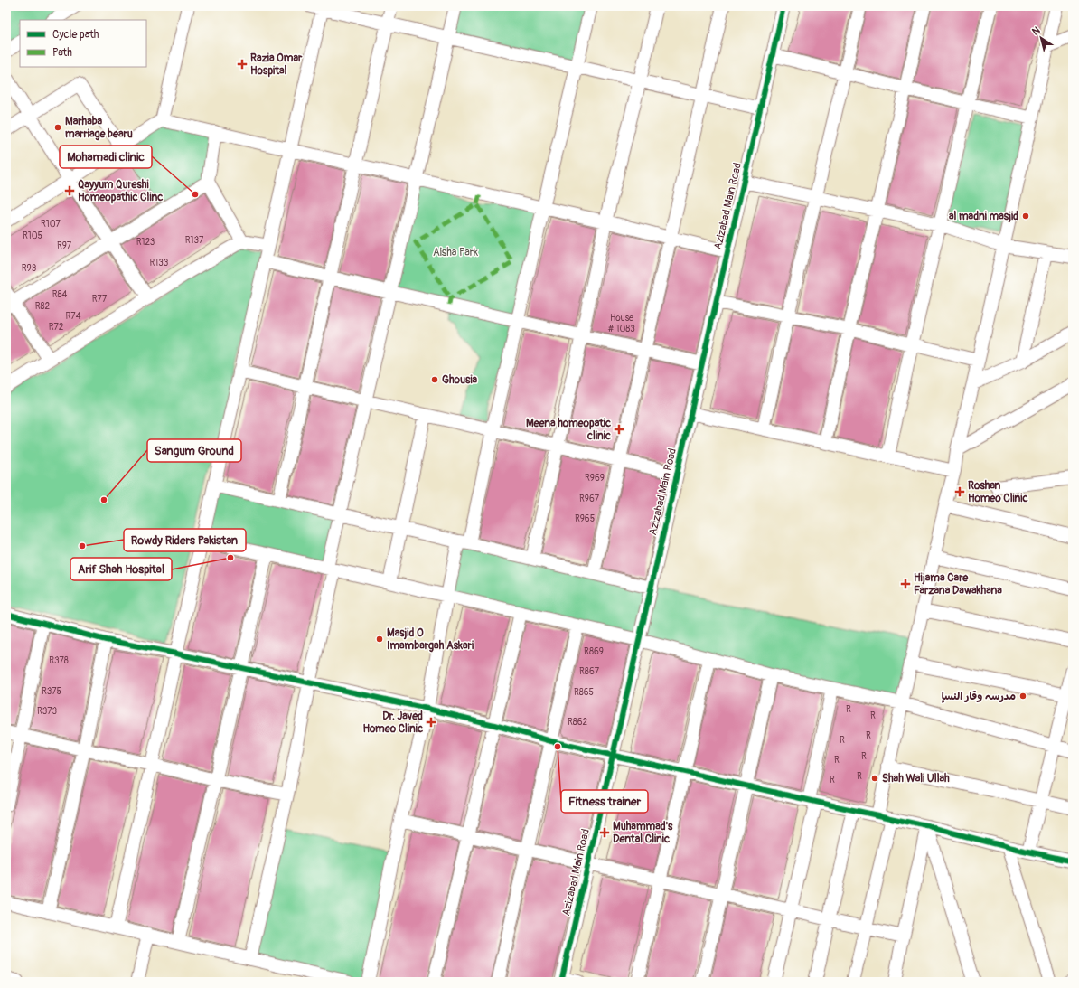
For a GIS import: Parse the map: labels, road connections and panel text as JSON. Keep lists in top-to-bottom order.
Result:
{
  "streets": {
    "street": ["Azizabad Main Road"]
  },
  "parks": ["Aisha Park"],
  "places": {
    "health": [
      "Razia Omar Hospital",
      "Qayyum Qureshi Homeopathic Clinc",
      "Meena homeopatic clinic",
      "Roshan Homeo Clinic",
      "Hijama Care Farzana Dawakhana",
      "Dr. Javed Homeo Clinic",
      "Muhammad's Dental Clinic"
    ],
    "other": [
      "Marhaba marriage bearu",
      "Mohamadi clinic",
      "al madni masjid",
      "Ghousia",
      "Sangum Ground",
      "Rowdy Riders Pakistan",
      "Arif Shah Hospital",
      "Masjid O Imambargah Askari",
      "مدرسہ وقار النسإ",
      "Fitness trainer",
      "Shah Wali Ullah"
    ]
  },
  "house_numbers": [
    "R107",
    "R105",
    "R137",
    "R123",
    "R97",
    "R133",
    "R93",
    "R84",
    "R77",
    "R82",
    "R74",
    "House # 1083",
    "R72",
    "R969",
    "R967",
    "R965",
    "R869",
    "R378",
    "R867",
    "R375",
    "R865",
    "R",
    "R373",
    "R",
    "R862",
    "R",
    "R",
    "R",
    "R",
    "R",
    "R"
  ],
  "legend": ["Cycle path", "Path"],
  "north": "top left"
}
